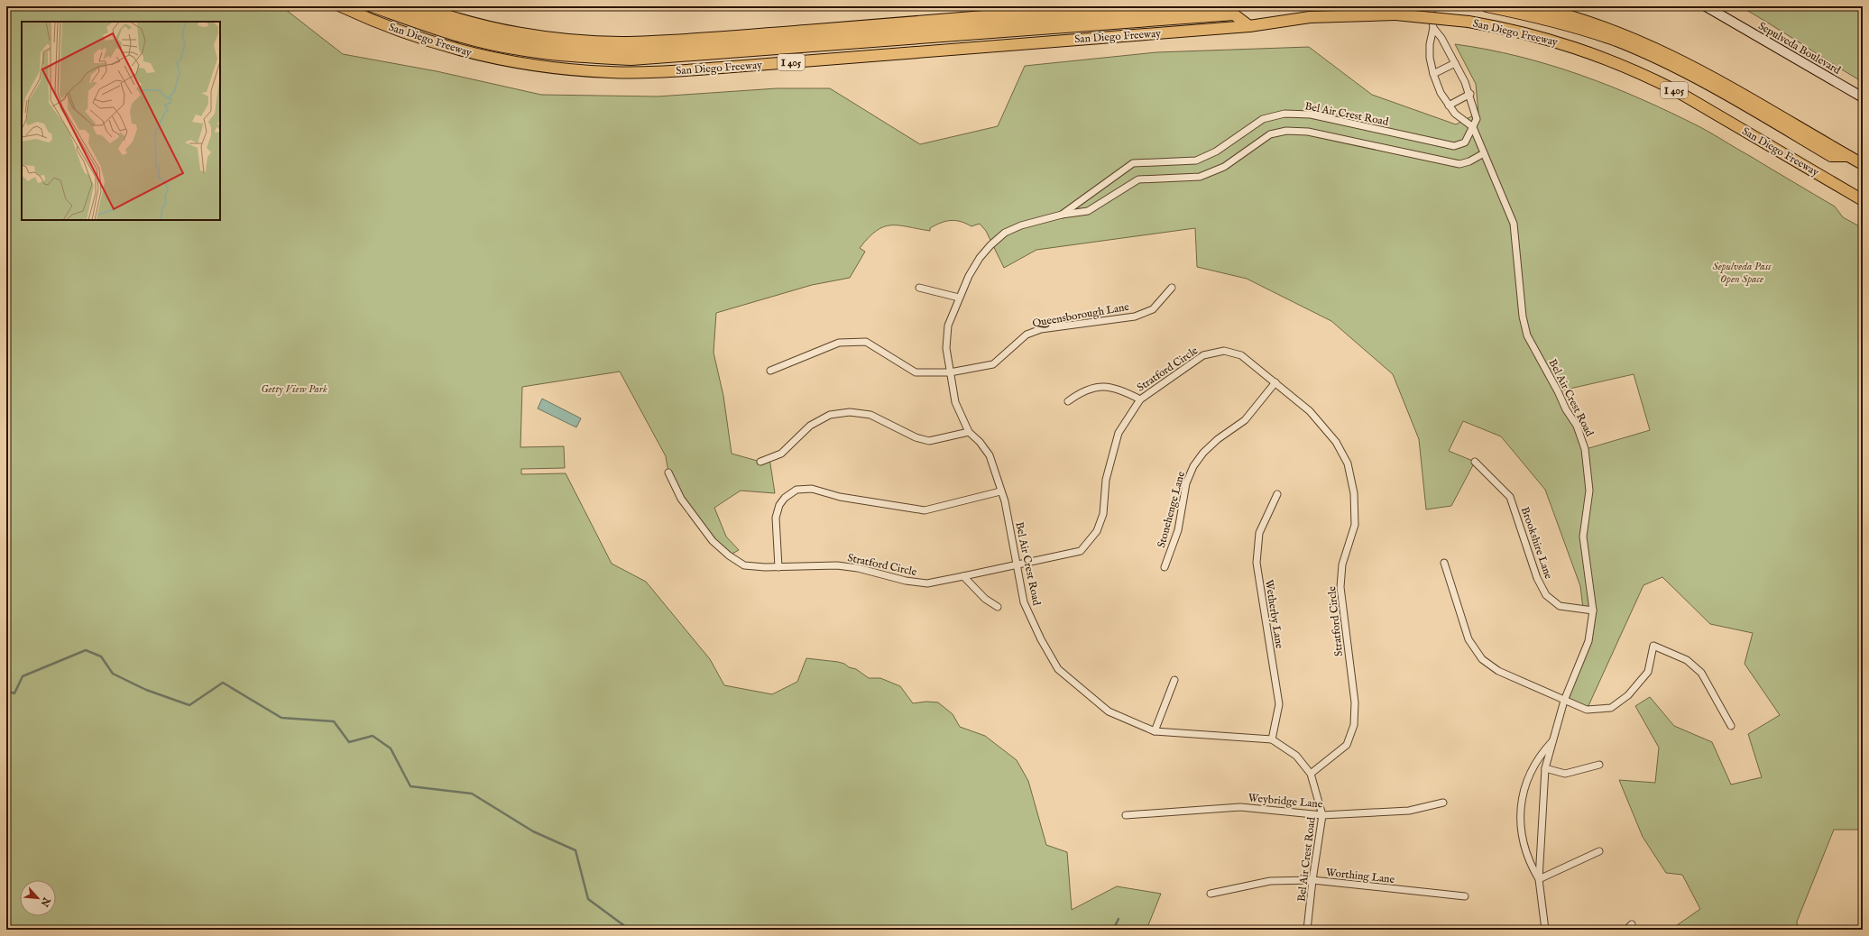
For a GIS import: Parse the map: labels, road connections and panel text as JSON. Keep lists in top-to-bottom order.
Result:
{
  "streets": {
    "highway": ["San Diego Freeway", "I 405"],
    "main road": ["Sepulveda Boulevard"],
    "street": [
      "Bel Air Crest Road",
      "Queensborough Lane",
      "Stratford Circle",
      "Stonehenge Lane",
      "Brookshire Lane",
      "Wetherby Lane",
      "Weybridge Lane",
      "Worthing Lane"
    ]
  },
  "crossings": [
    ["Bel Air Crest Road", "Queensborough Lane"],
    ["Bel Air Crest Road", "Stratford Circle"],
    ["Bel Air Crest Road", "Brookshire Lane"],
    ["Bel Air Crest Road", "Wetherby Lane"],
    ["Bel Air Crest Road", "Weybridge Lane"],
    ["Bel Air Crest Road", "Worthing Lane"],
    ["Stratford Circle", "Stonehenge Lane"]
  ],
  "parks": ["Sepulveda Pass Open Space", "Getty View Park"],
  "north": "bottom right"
}
